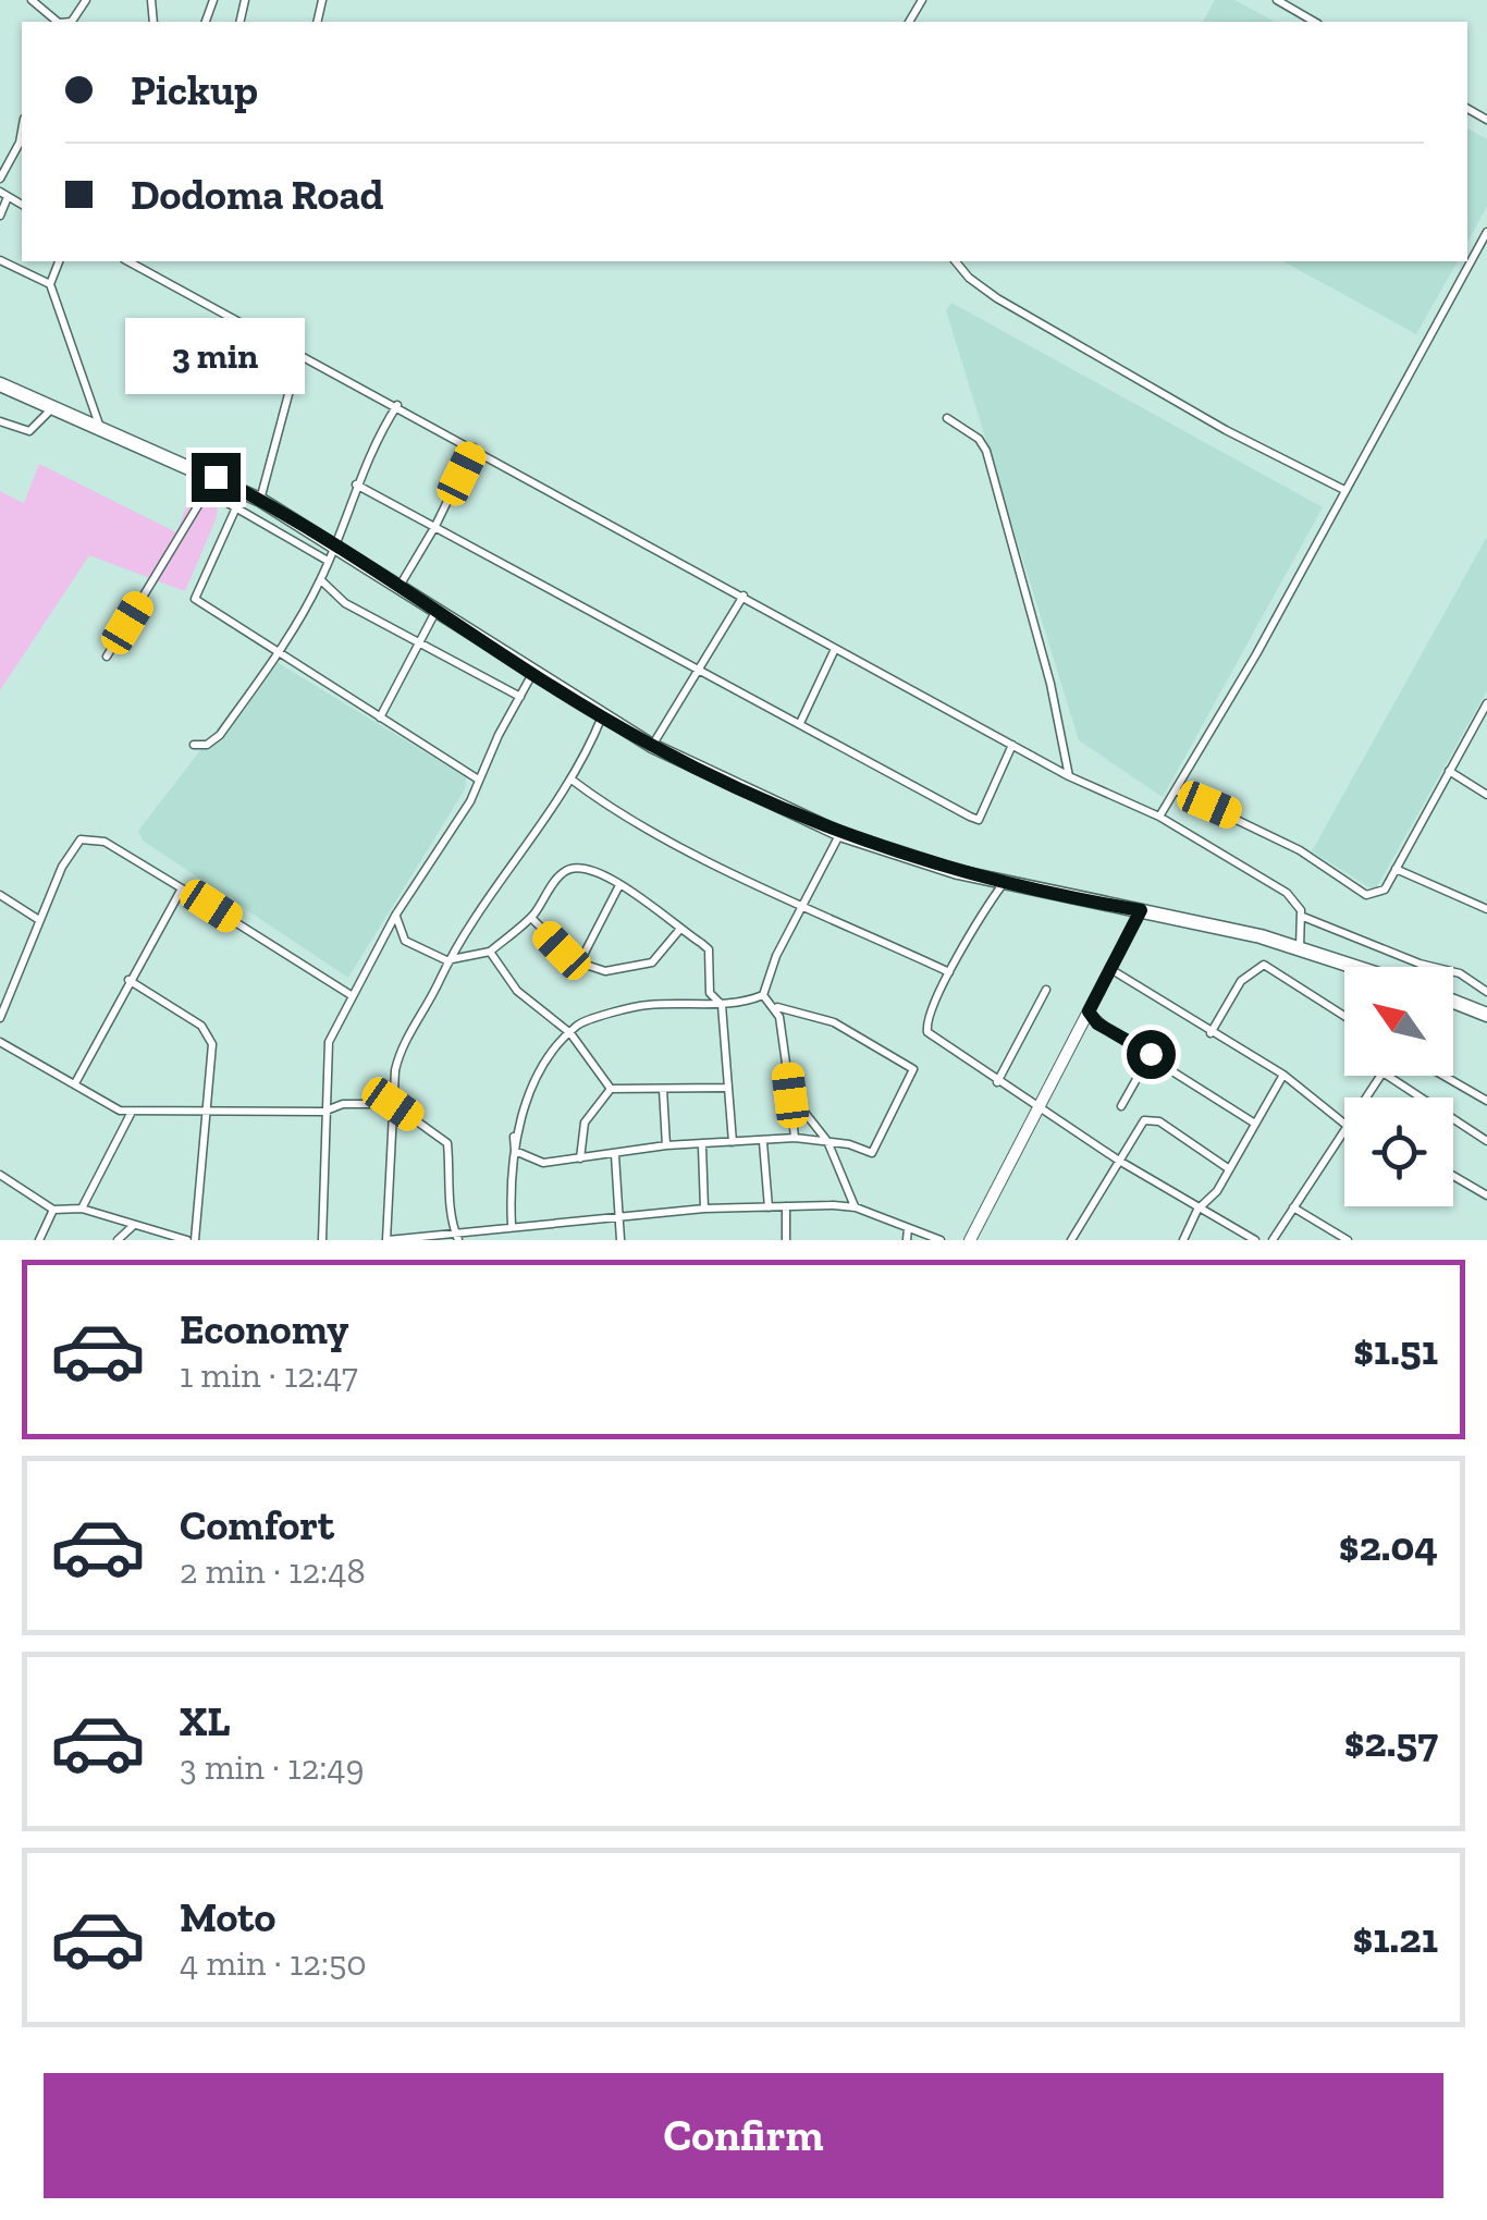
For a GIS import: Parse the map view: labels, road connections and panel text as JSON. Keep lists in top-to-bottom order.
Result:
{
  "north": "top left",
  "page": {
    "banner": ["Pickup", "Dodoma Road"],
    "bubble": "3 min",
    "list": [
      {
        "name": "Economy",
        "note": "1 min · 12:47",
        "value": "$1.51"
      },
      {
        "name": "Comfort",
        "note": "2 min · 12:48",
        "value": "$2.04"
      },
      {
        "name": "XL",
        "note": "3 min · 12:49",
        "value": "$2.57"
      },
      {
        "name": "Moto",
        "note": "4 min · 12:50",
        "value": "$1.21"
      }
    ],
    "buttons": "Confirm"
  }
}
